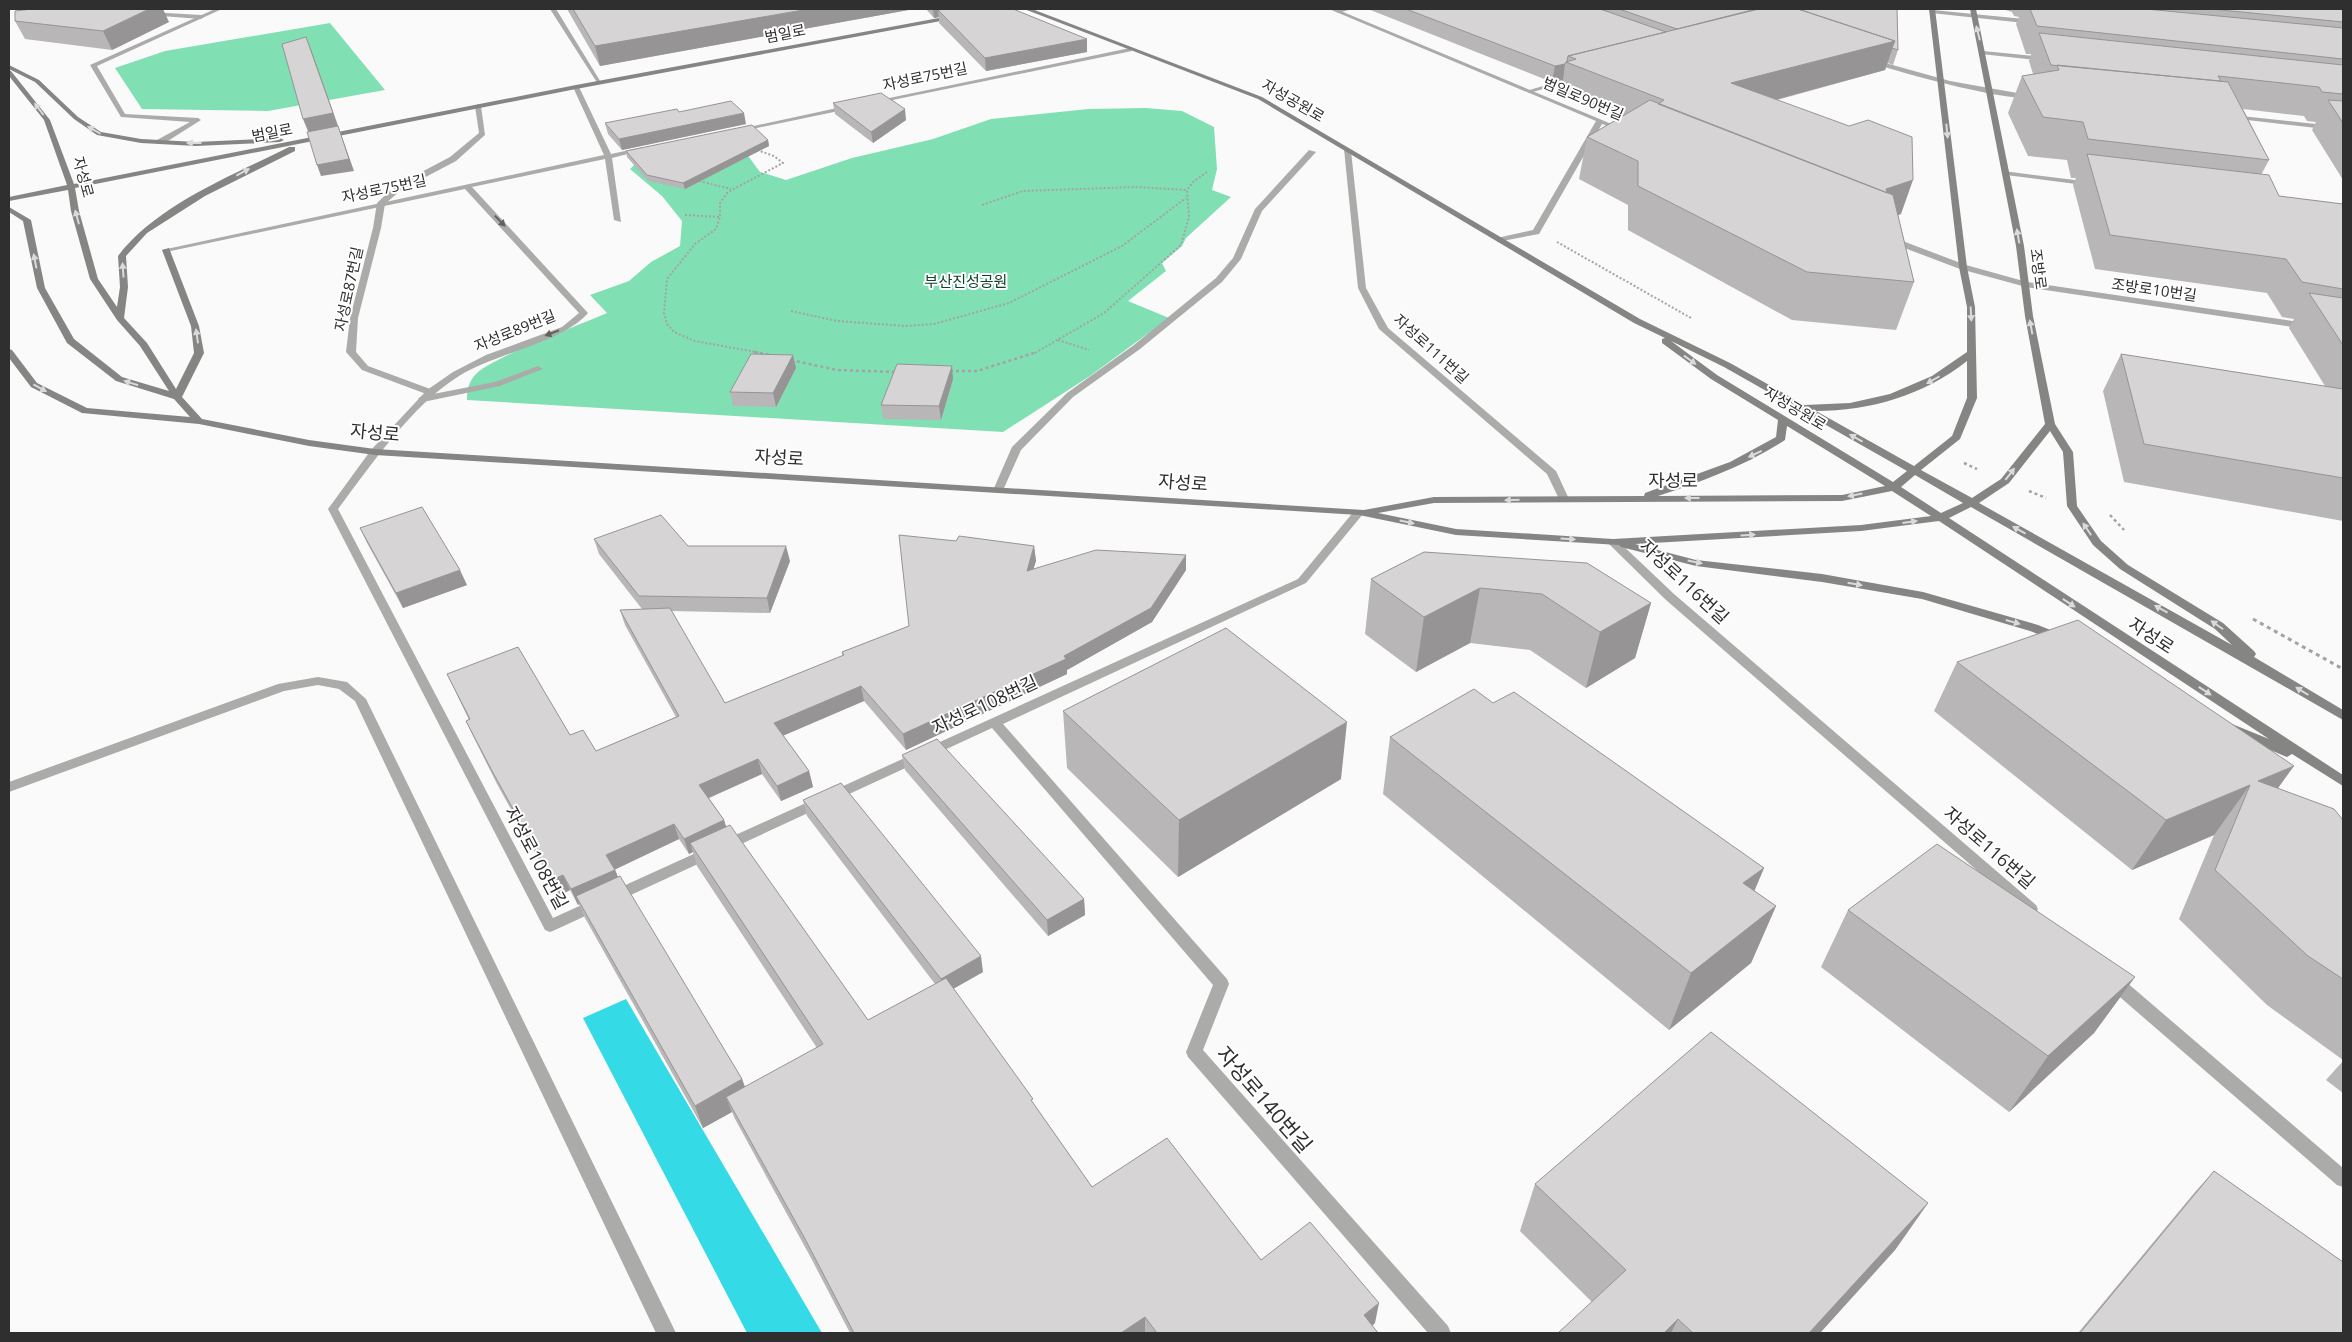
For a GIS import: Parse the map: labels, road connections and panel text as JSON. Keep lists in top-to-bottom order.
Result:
{
  "streets": {
    "main road": [
      "범일로",
      "자성공원로",
      "자성로",
      "조방로"
    ],
    "street": [
      "자성로75번길",
      "범일로90번길",
      "자성로87번길",
      "조방로10번길",
      "자성로89번길",
      "자성로111번길",
      "자성로116번길",
      "자성로108번길",
      "자성로140번길"
    ]
  },
  "crossings": [
    ["범일로", "자성로"],
    ["자성로75번길", "자성공원로"],
    ["자성로75번길", "자성로87번길"],
    ["자성로75번길", "자성로89번길"],
    ["자성공원로", "자성로"],
    ["자성공원로", "자성로111번길"],
    ["자성로", "자성로89번길"],
    ["자성로", "자성로111번길"],
    ["자성로", "자성로116번길"],
    ["자성로", "자성로108번길"],
    ["조방로", "조방로10번길"],
    ["자성로87번길", "자성로89번길"],
    ["자성로89번길", "자성로108번길"],
    ["자성로108번길", "자성로140번길"]
  ],
  "parks": ["부산진성공원"]
}
